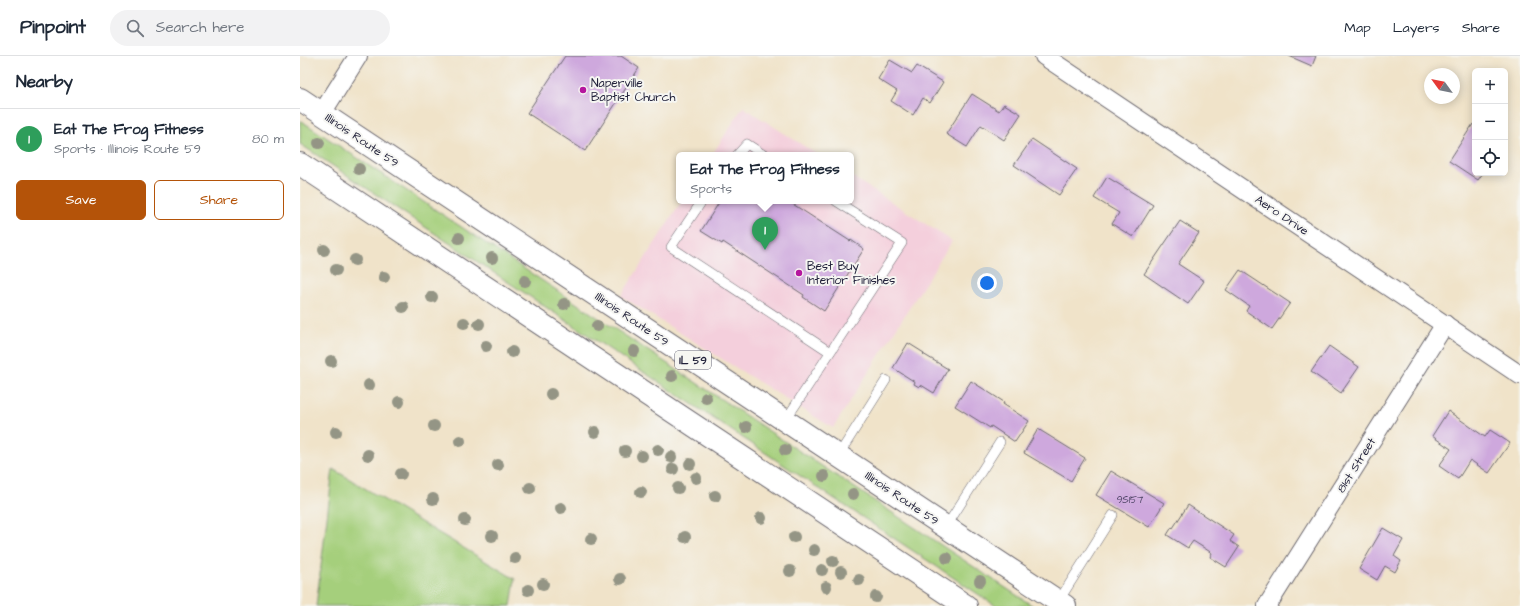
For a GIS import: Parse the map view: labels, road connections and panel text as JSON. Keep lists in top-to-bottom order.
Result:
{
  "streets": {
    "main road": ["Illinois Route 59", "IL 59"],
    "street": ["Aero Drive", "81st Street"]
  },
  "crossings": [
    ["Aero Drive", "81st Street"]
  ],
  "places": ["Naperville Baptist Church", "Best Buy Interior Finishes"],
  "house_numbers": ["9S157"],
  "north": "top left",
  "page": {
    "header": "Pinpoint",
    "search": "Search here",
    "nav": ["Map", "Layers", "Share"],
    "heading": "Nearby",
    "map_buttons": ["+", "−"],
    "list": [
      {
        "mark": "1",
        "name": "Eat The Frog Fitness",
        "note": "Sports · Illinois Route 59",
        "value": "80 m"
      }
    ],
    "popup": ["Eat The Frog Fitness", "Sports"],
    "buttons": ["Save", "Share"],
    "pins": "1"
  }
}
